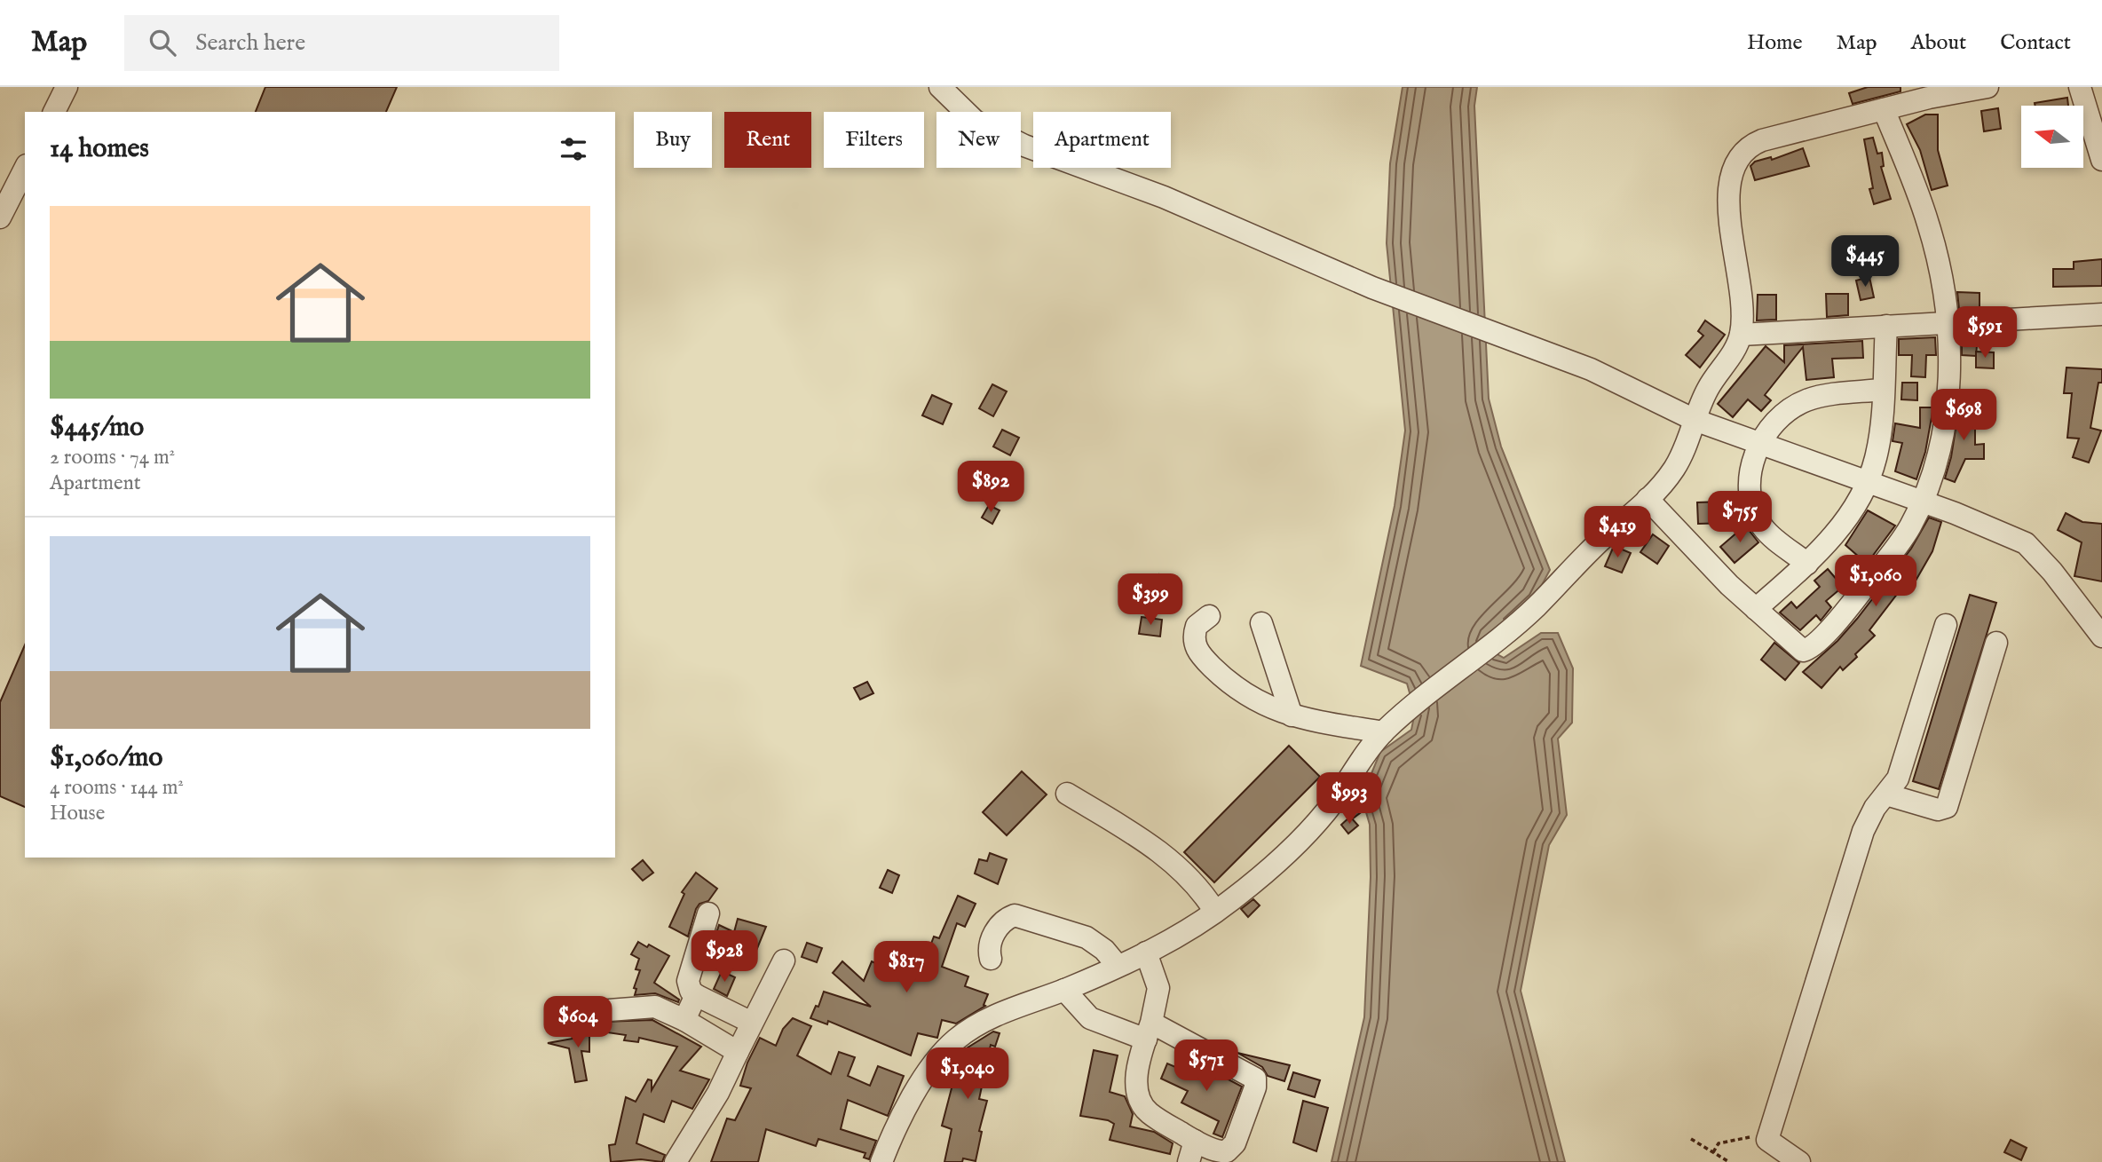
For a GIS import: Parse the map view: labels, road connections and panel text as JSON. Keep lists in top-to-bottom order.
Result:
{
  "north": "left",
  "page": {
    "header": "Map",
    "search": "Search here",
    "nav": [
      "Home",
      "Map",
      "About",
      "Contact"
    ],
    "chip": [
      "Buy",
      "Rent",
      "Filters",
      "New",
      "Apartment"
    ],
    "heading": "14 homes",
    "list": [
      {
        "name": "$445/mo",
        "note": "2 rooms · 74 m² · Apartment"
      },
      {
        "name": "$1,060/mo",
        "note": "4 rooms · 144 m² · House"
      }
    ],
    "price": [
      "$445",
      "$591",
      "$698",
      "$892",
      "$755",
      "$419",
      "$1,060",
      "$399",
      "$993",
      "$928",
      "$817",
      "$604",
      "$571",
      "$1,040"
    ]
  }
}
